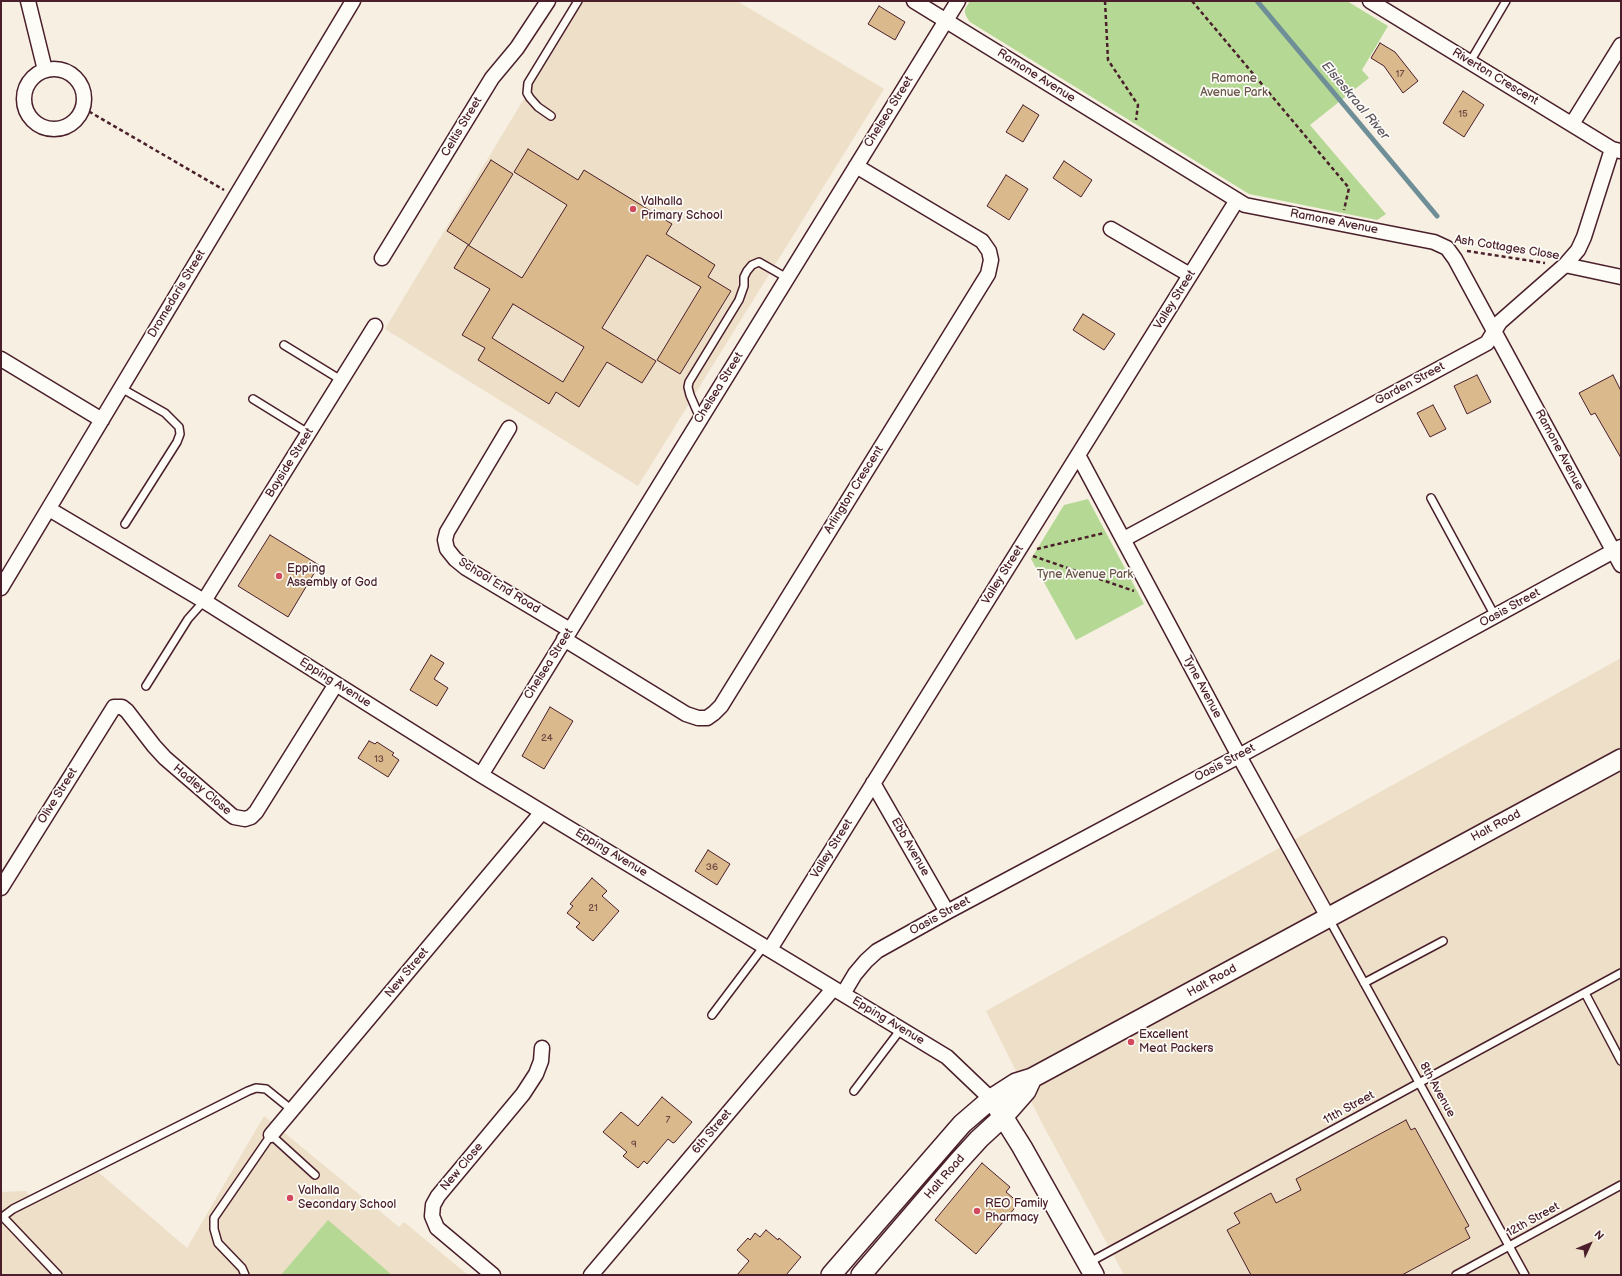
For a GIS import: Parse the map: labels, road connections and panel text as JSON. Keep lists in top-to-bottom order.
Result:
{
  "streets": {
    "street": [
      "Ramone Avenue",
      "Riverton Crescent",
      "Chelsea Street",
      "Celtis Street",
      "Dromedaris Street",
      "Valley Street",
      "Garden Street",
      "Bayside Street",
      "Arlington Crescent",
      "School End Road",
      "Oasis Street",
      "Epping Avenue",
      "Tyne Avenue",
      "Hadley Close",
      "Olive Street",
      "Halt Road",
      "Ebb Avenue",
      "New Street",
      "6th Street",
      "New Close"
    ],
    "lane": ["8th Avenue", "11th Street", "12th Street"],
    "path": ["Ash Cottages Close"]
  },
  "crossings": [
    ["Ramone Avenue", "Chelsea Street"],
    ["Ramone Avenue", "Ash Cottages Close"],
    ["Ramone Avenue", "Valley Street"],
    ["Ramone Avenue", "Garden Street"],
    ["Ramone Avenue", "Oasis Street"],
    ["Riverton Crescent", "Garden Street"],
    ["Chelsea Street", "Arlington Crescent"],
    ["Chelsea Street", "School End Road"],
    ["Chelsea Street", "Epping Avenue"],
    ["Ash Cottages Close", "Garden Street"],
    ["Dromedaris Street", "Epping Avenue"],
    ["Valley Street", "Epping Avenue"],
    ["Valley Street", "Tyne Avenue"],
    ["Valley Street", "Ebb Avenue"],
    ["Garden Street", "Tyne Avenue"],
    ["Bayside Street", "Epping Avenue"],
    ["Arlington Crescent", "School End Road"],
    ["Oasis Street", "Epping Avenue"],
    ["Oasis Street", "Tyne Avenue"],
    ["Oasis Street", "Ebb Avenue"],
    ["Oasis Street", "6th Street"],
    ["Epping Avenue", "Hadley Close"],
    ["Epping Avenue", "Halt Road"],
    ["Epping Avenue", "New Street"],
    ["Epping Avenue", "11th Street"],
    ["Epping Avenue", "6th Street"],
    ["Tyne Avenue", "Halt Road"],
    ["Tyne Avenue", "8th Avenue"],
    ["Hadley Close", "Olive Street"],
    ["Halt Road", "8th Avenue"],
    ["8th Avenue", "11th Street"],
    ["8th Avenue", "12th Street"]
  ],
  "water": ["Elsieskraal River"],
  "parks": ["Ramone Avenue Park", "Tyne Avenue Park"],
  "places": [
    "Valhalla Primary School",
    "Epping Assembly of God",
    "Excellent Meat Packers",
    "Valhalla Secondary School",
    "REO Family Pharmacy"
  ],
  "house_numbers": [
    "17",
    "15",
    "24",
    "13",
    "36",
    "21",
    "7",
    "9"
  ],
  "north": "top right"
}
